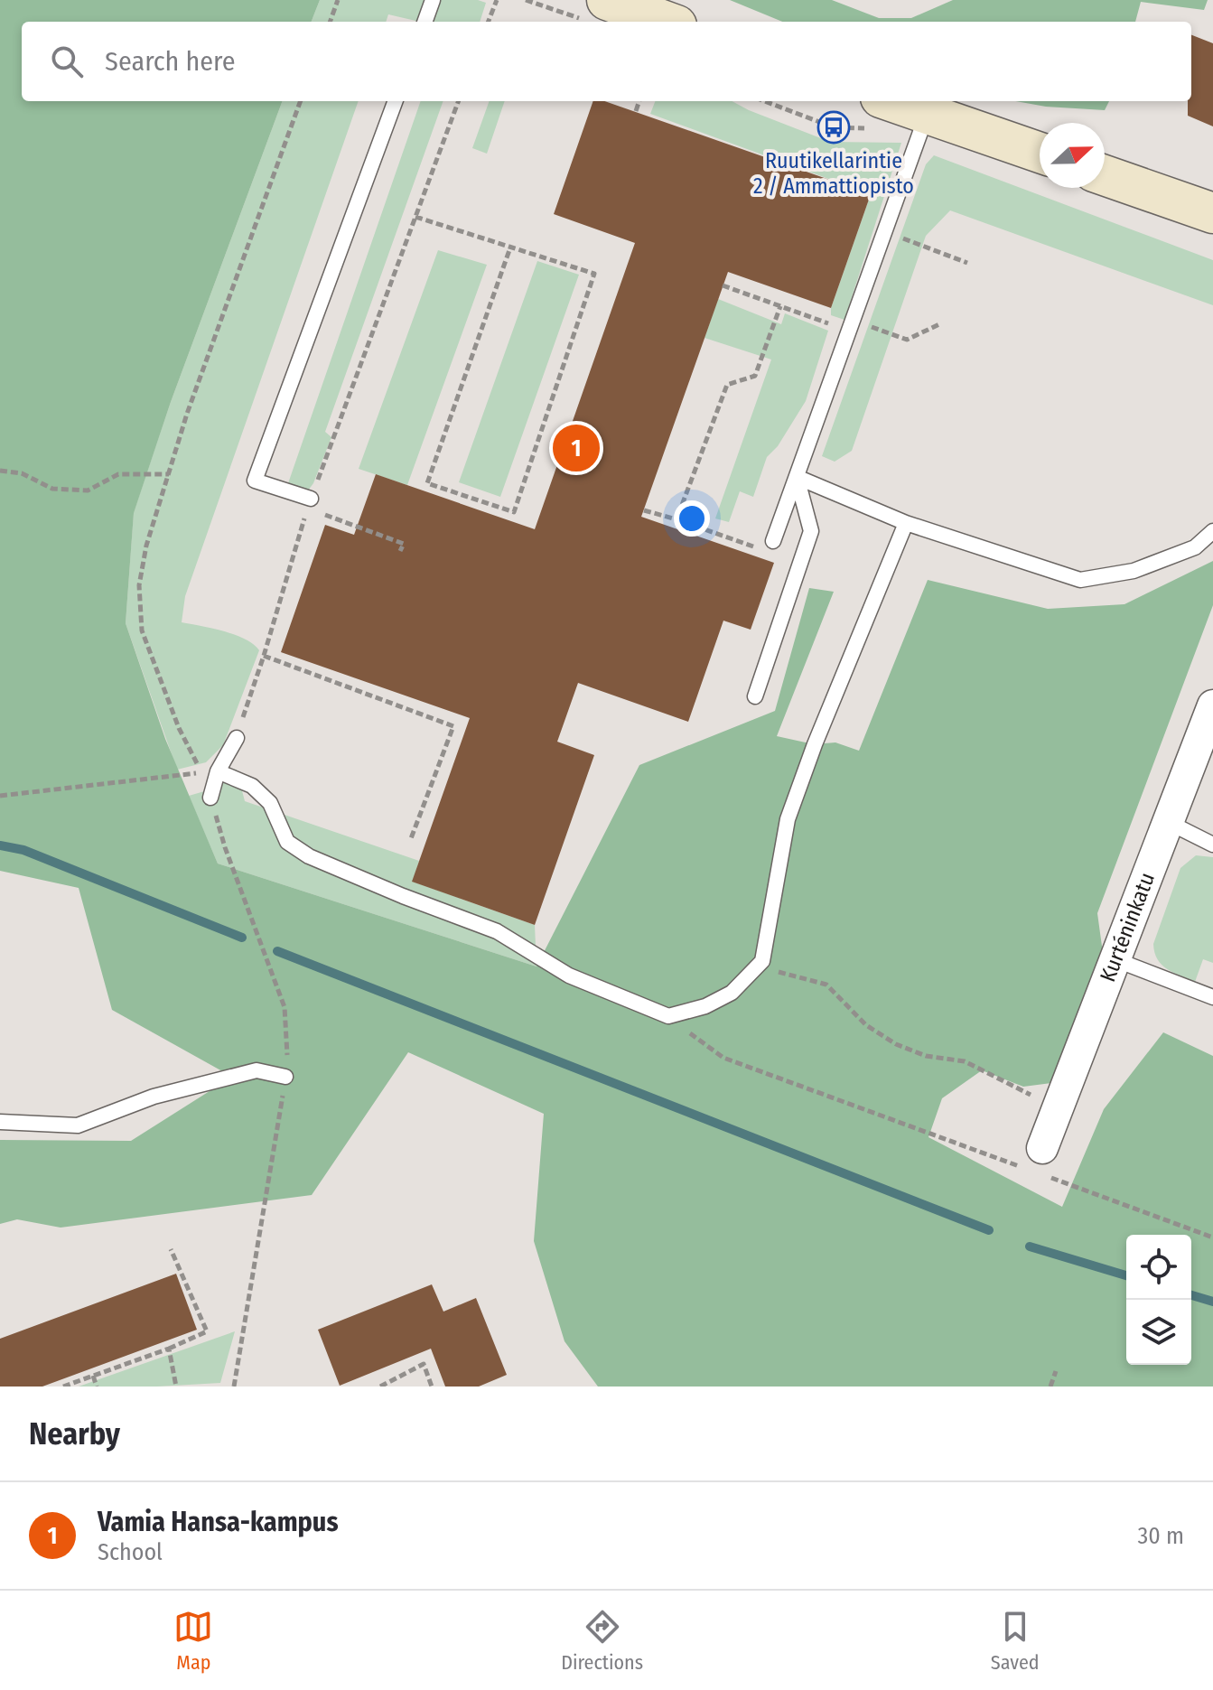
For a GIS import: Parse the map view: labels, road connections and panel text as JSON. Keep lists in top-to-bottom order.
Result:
{
  "streets": {
    "street": ["Kurténinkatu"]
  },
  "places": {
    "bus stop": ["Ruutikellarintie 2 / Ammattiopisto"]
  },
  "north": "right",
  "page": {
    "search": "Search here",
    "pins": "1",
    "heading": "Nearby",
    "list": [
      {
        "mark": "1",
        "name": "Vamia Hansa-kampus",
        "note": "School",
        "value": "30 m"
      }
    ],
    "nav": ["Map", "Directions", "Saved"]
  }
}
